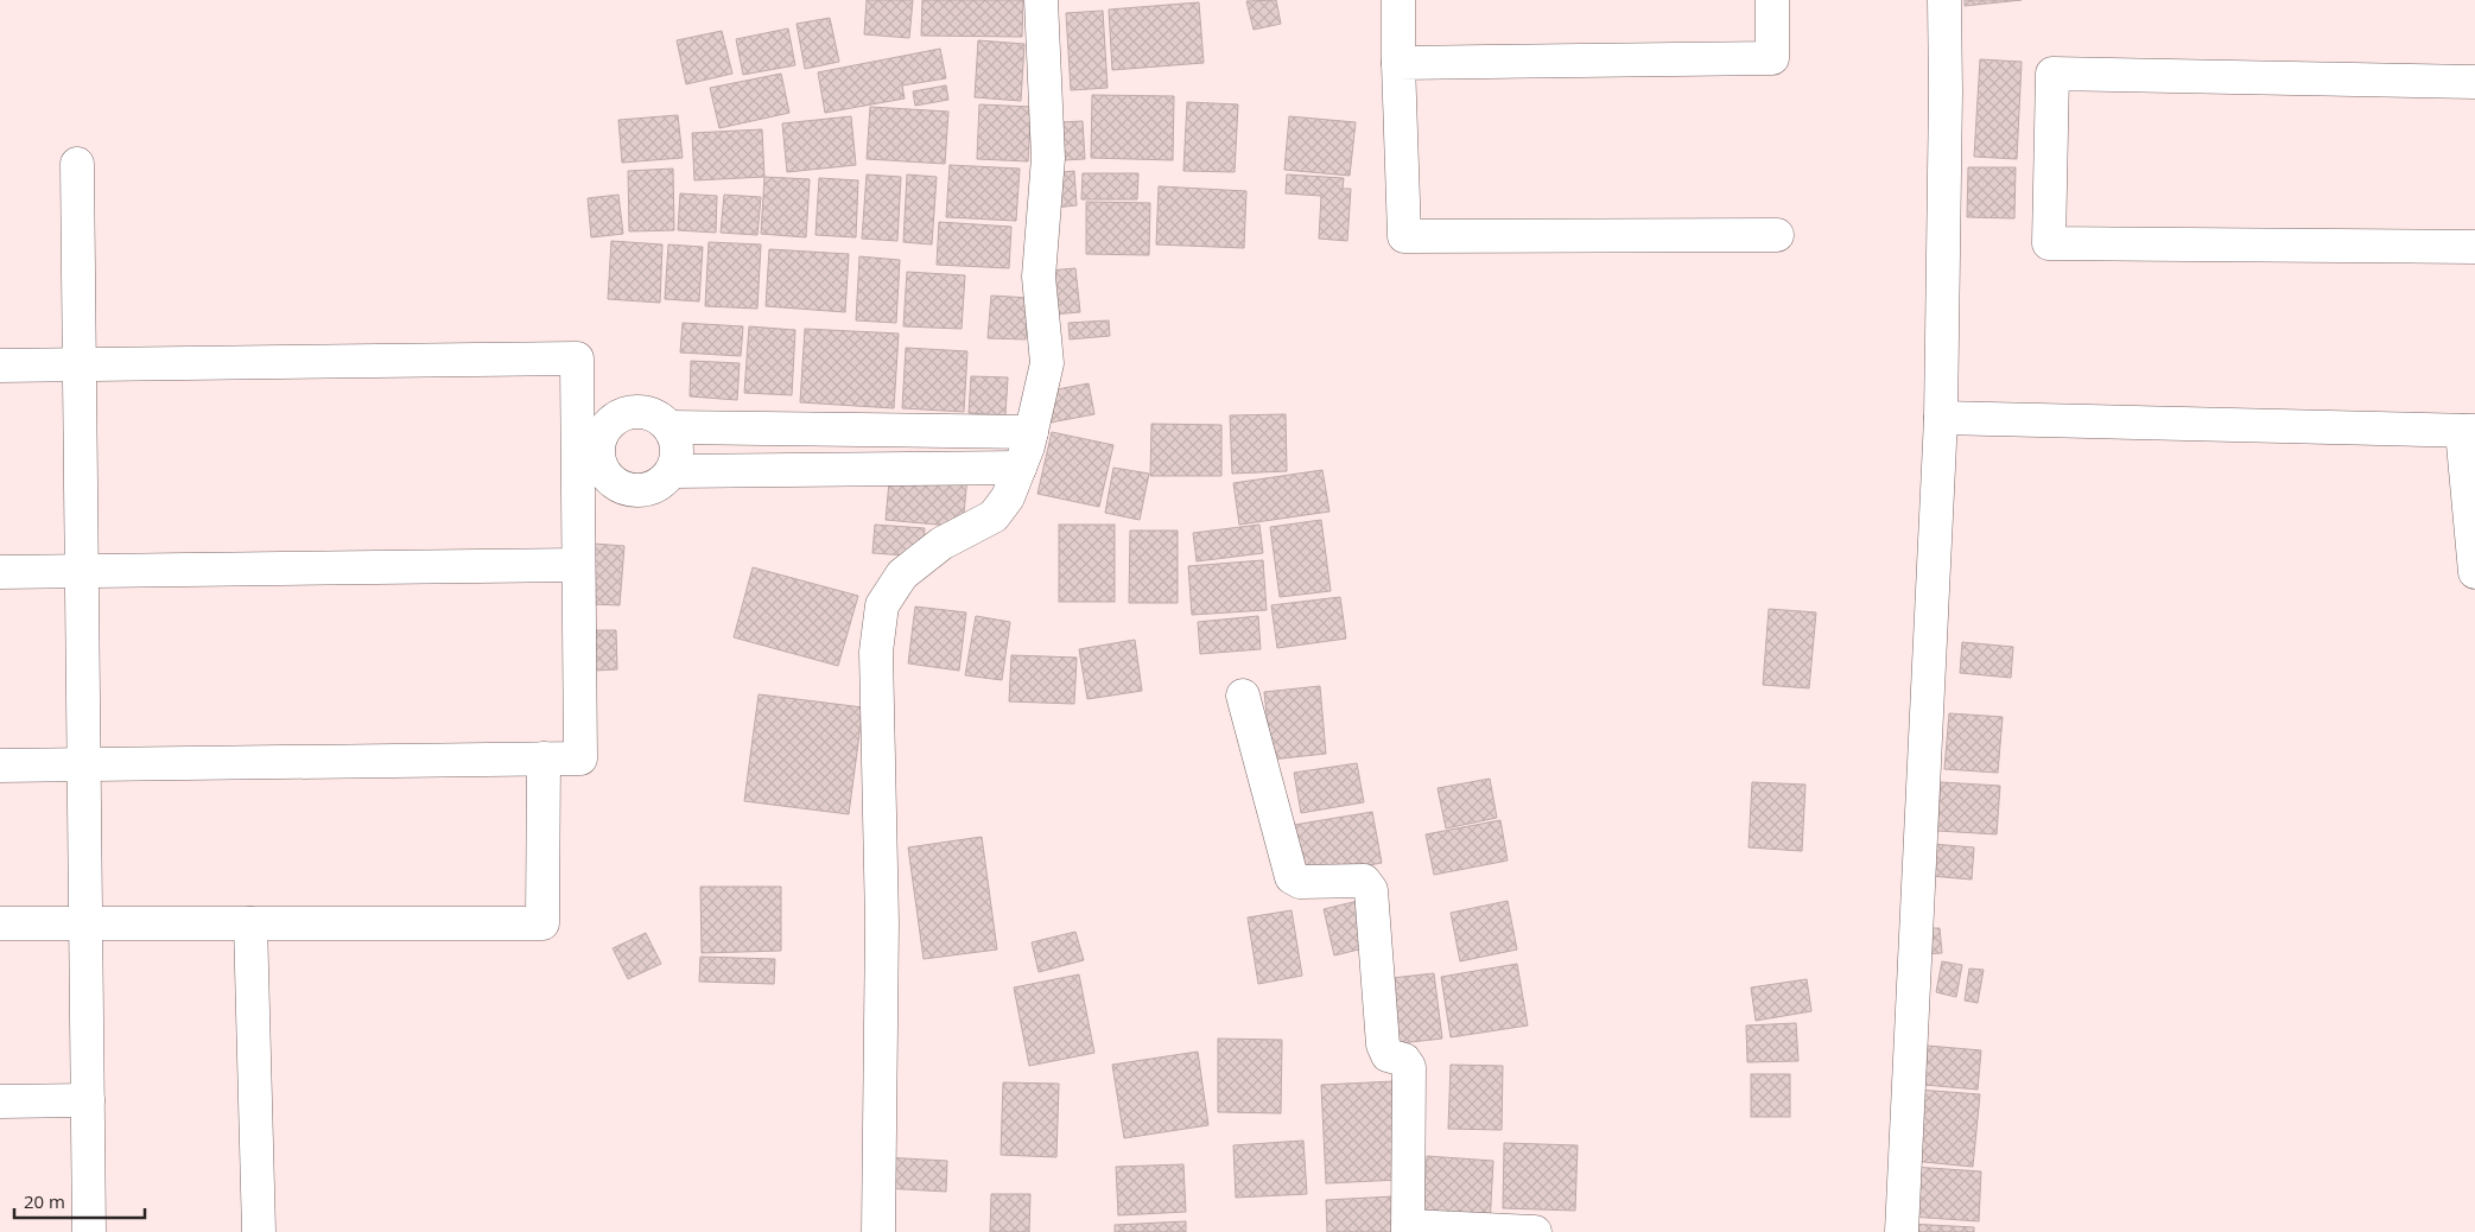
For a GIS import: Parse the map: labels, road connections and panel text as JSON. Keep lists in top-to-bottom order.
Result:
{
  "scale_bar": "20 m"
}
